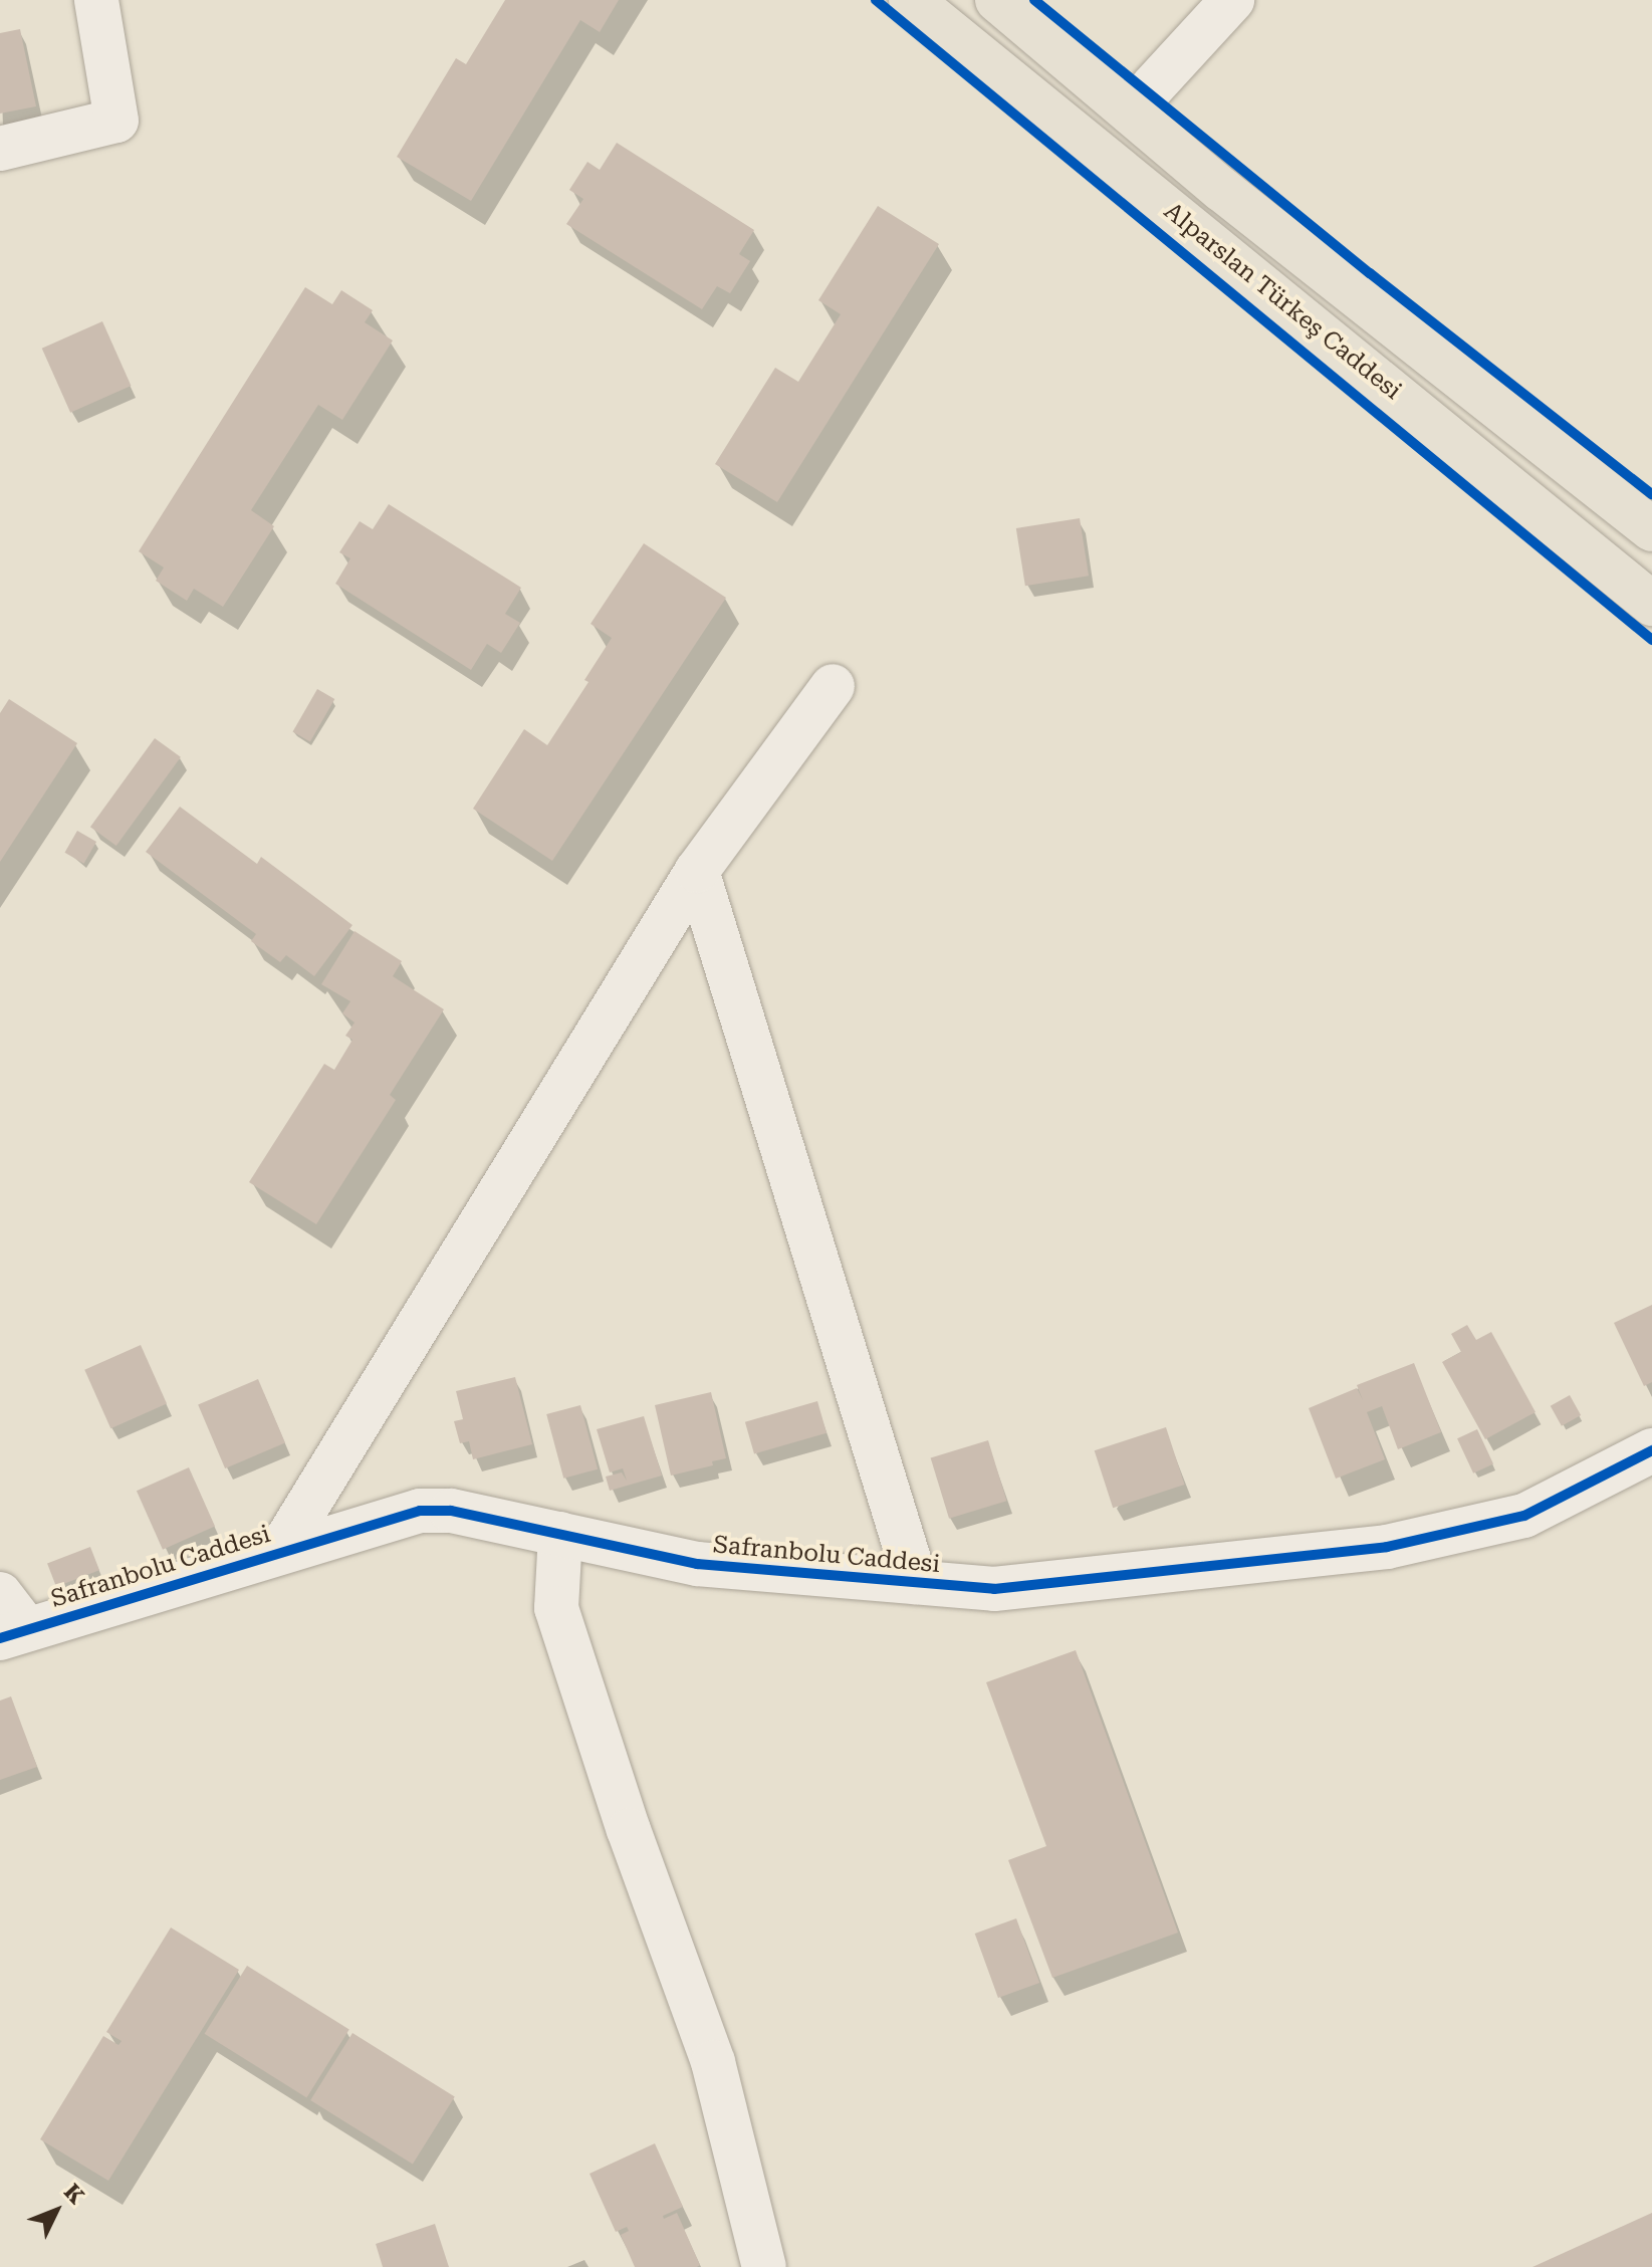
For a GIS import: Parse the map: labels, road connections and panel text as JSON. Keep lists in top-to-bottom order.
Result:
{
  "streets": {
    "main road": ["Alparslan Türkeş Caddesi"],
    "street": ["Safranbolu Caddesi"]
  },
  "north": "top right"
}
